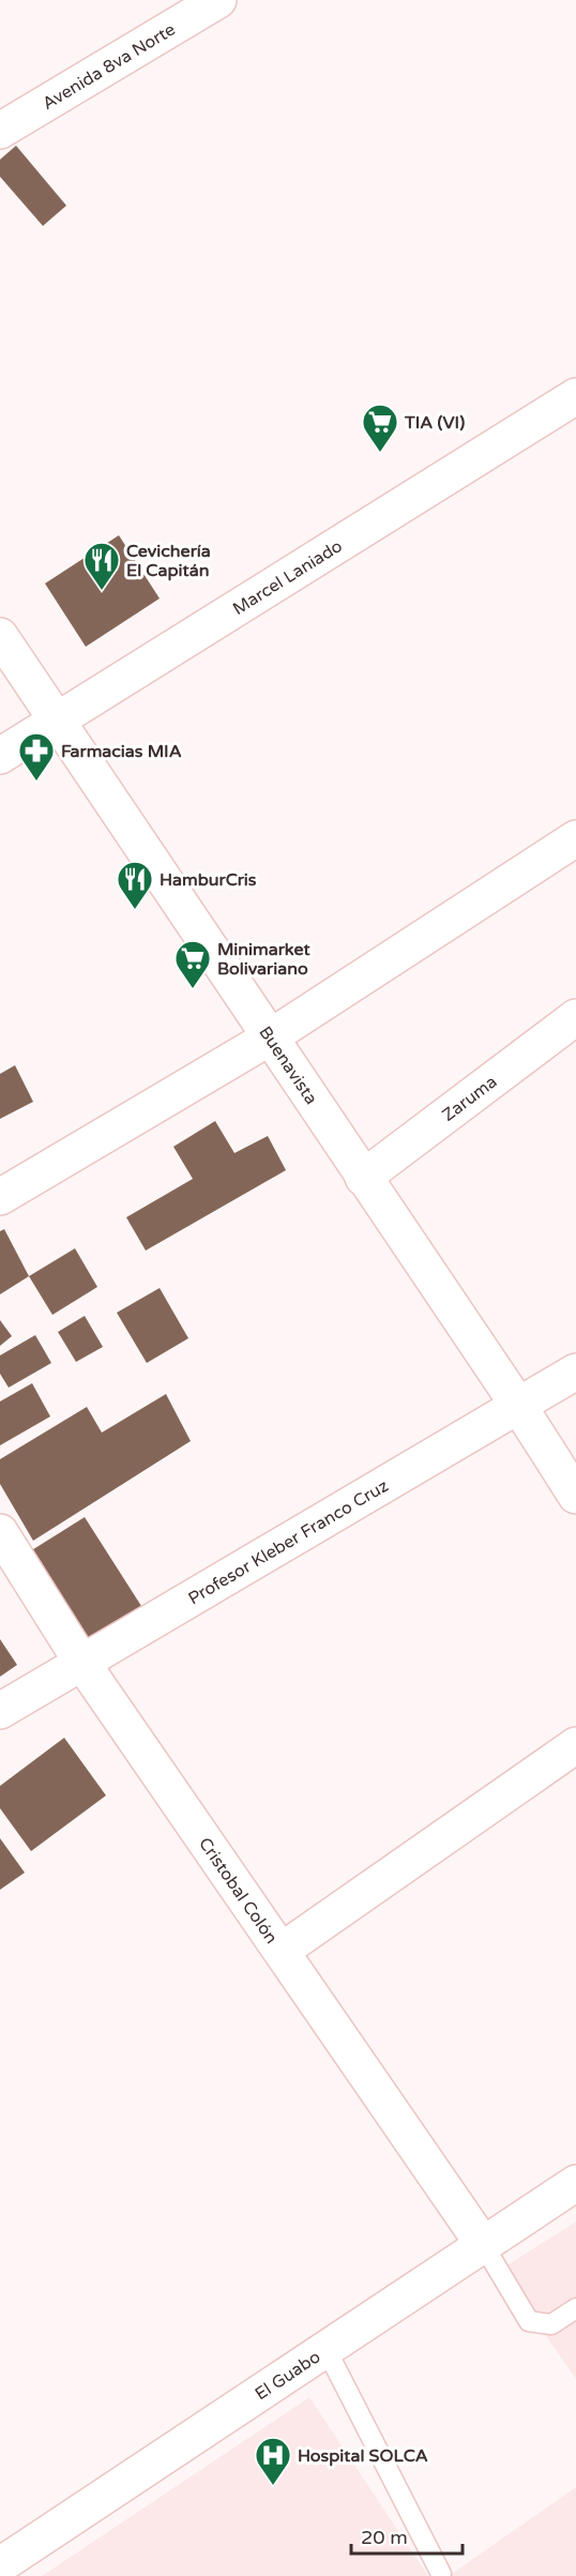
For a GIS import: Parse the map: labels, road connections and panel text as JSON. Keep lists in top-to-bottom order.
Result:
{
  "streets": {
    "street": [
      "Avenida 8va Norte",
      "Marcel Laniado",
      "Buenavista",
      "Zaruma",
      "Profesor Kleber Franco Cruz",
      "Cristobal Colón",
      "El Guabo"
    ]
  },
  "crossings": [
    ["Marcel Laniado", "Buenavista"],
    ["Buenavista", "Zaruma"],
    ["Buenavista", "Profesor Kleber Franco Cruz"],
    ["Profesor Kleber Franco Cruz", "Cristobal Colón"],
    ["Cristobal Colón", "El Guabo"]
  ],
  "places": {
    "supermarket": ["TIA (VI)", "Minimarket Bolivariano"],
    "restaurant": ["Cevichería El Capitán", "HamburCris"],
    "pharmacy": ["Farmacias MIA"],
    "hospital": ["Hospital SOLCA"]
  },
  "scale_bar": "20 m"
}
